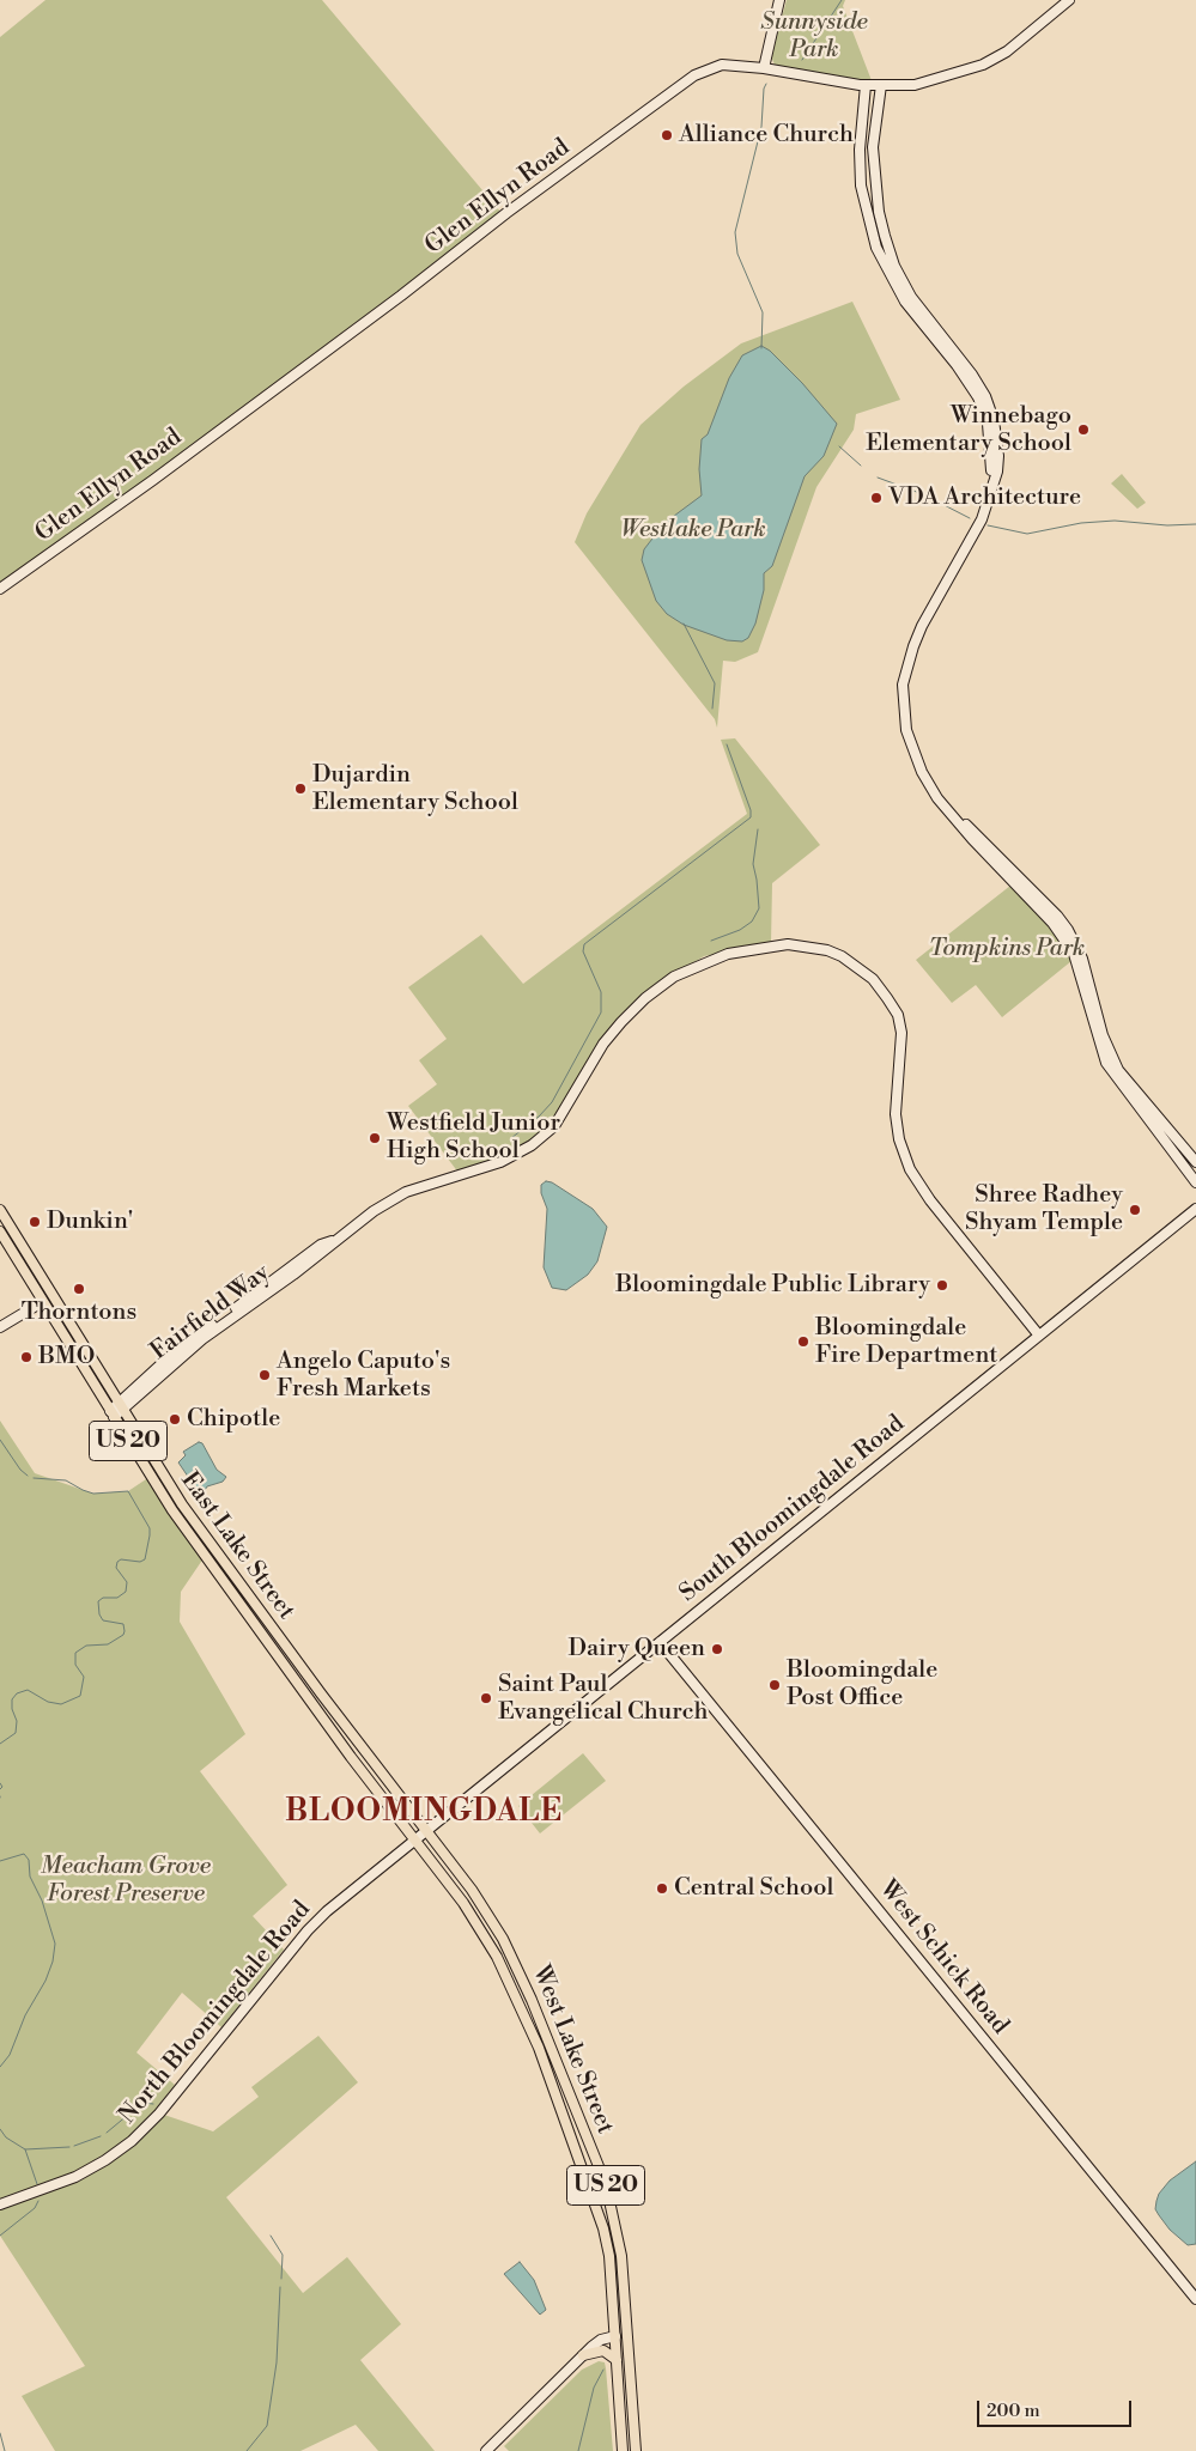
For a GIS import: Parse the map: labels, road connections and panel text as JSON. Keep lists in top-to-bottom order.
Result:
{
  "streets": {
    "main road": ["US 20", "East Lake Street", "West Lake Street"],
    "street": [
      "Glen Ellyn Road",
      "Fairfield Way",
      "South Bloomingdale Road",
      "West Schick Road",
      "North Bloomingdale Road"
    ]
  },
  "crossings": [
    ["Fairfield Way", "South Bloomingdale Road"],
    ["Fairfield Way", "East Lake Street"],
    ["South Bloomingdale Road", "East Lake Street"],
    ["South Bloomingdale Road", "West Schick Road"],
    ["South Bloomingdale Road", "North Bloomingdale Road"],
    ["South Bloomingdale Road", "West Lake Street"],
    ["East Lake Street", "North Bloomingdale Road"],
    ["East Lake Street", "West Lake Street"],
    ["North Bloomingdale Road", "West Lake Street"]
  ],
  "districts": ["BLOOMINGDALE"],
  "parks": [
    "Sunnyside Park",
    "Westlake Park",
    "Tompkins Park",
    "Meacham Grove Forest Preserve"
  ],
  "places": [
    "Alliance Church",
    "Winnebago Elementary School",
    "VDA Architecture",
    "Dujardin Elementary School",
    "Westfield Junior High School",
    "Shree Radhey Shyam Temple",
    "Dunkin'",
    "Bloomingdale Public Library",
    "Thorntons",
    "Bloomingdale Fire Department",
    "BMO",
    "Angelo Caputo's Fresh Markets",
    "Chipotle",
    "Dairy Queen",
    "Bloomingdale Post Office",
    "Saint Paul Evangelical Church",
    "Central School"
  ],
  "scale_bar": "200 m"
}
